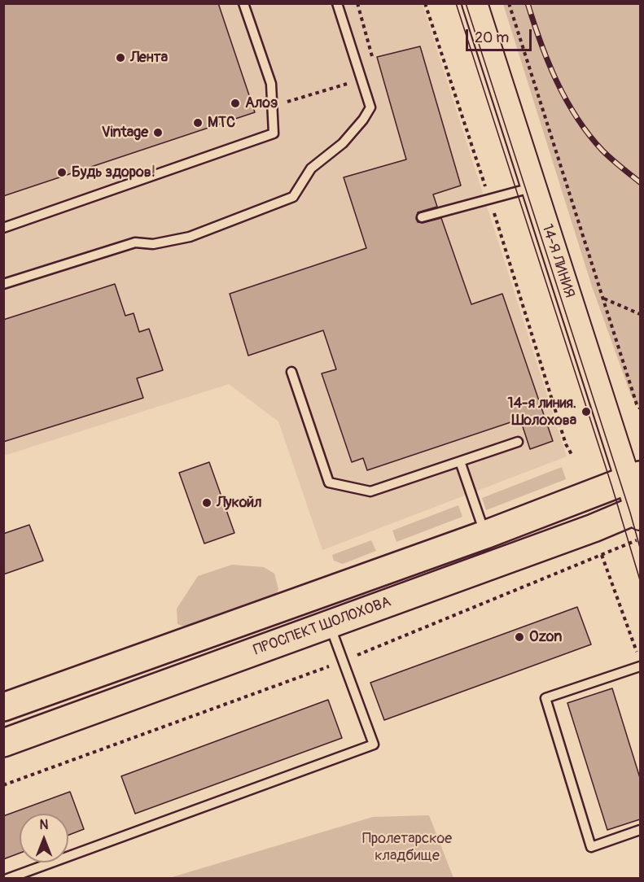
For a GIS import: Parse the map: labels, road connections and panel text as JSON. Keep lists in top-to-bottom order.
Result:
{
  "streets": {
    "main road": ["14-Я ЛИНИЯ", "ПРОСПЕКТ ШОЛОХОВА"]
  },
  "crossings": [
    ["14-Я ЛИНИЯ", "ПРОСПЕКТ ШОЛОХОВА"]
  ],
  "parks": ["Пролетарское кладбище"],
  "places": [
    "Лента",
    "Алоэ",
    "МТС",
    "Vintage",
    "Будь здоров!",
    "14-я линия. Шолохова",
    "Лукойл",
    "Ozon"
  ],
  "scale_bar": "20 m",
  "north": "top"
}
